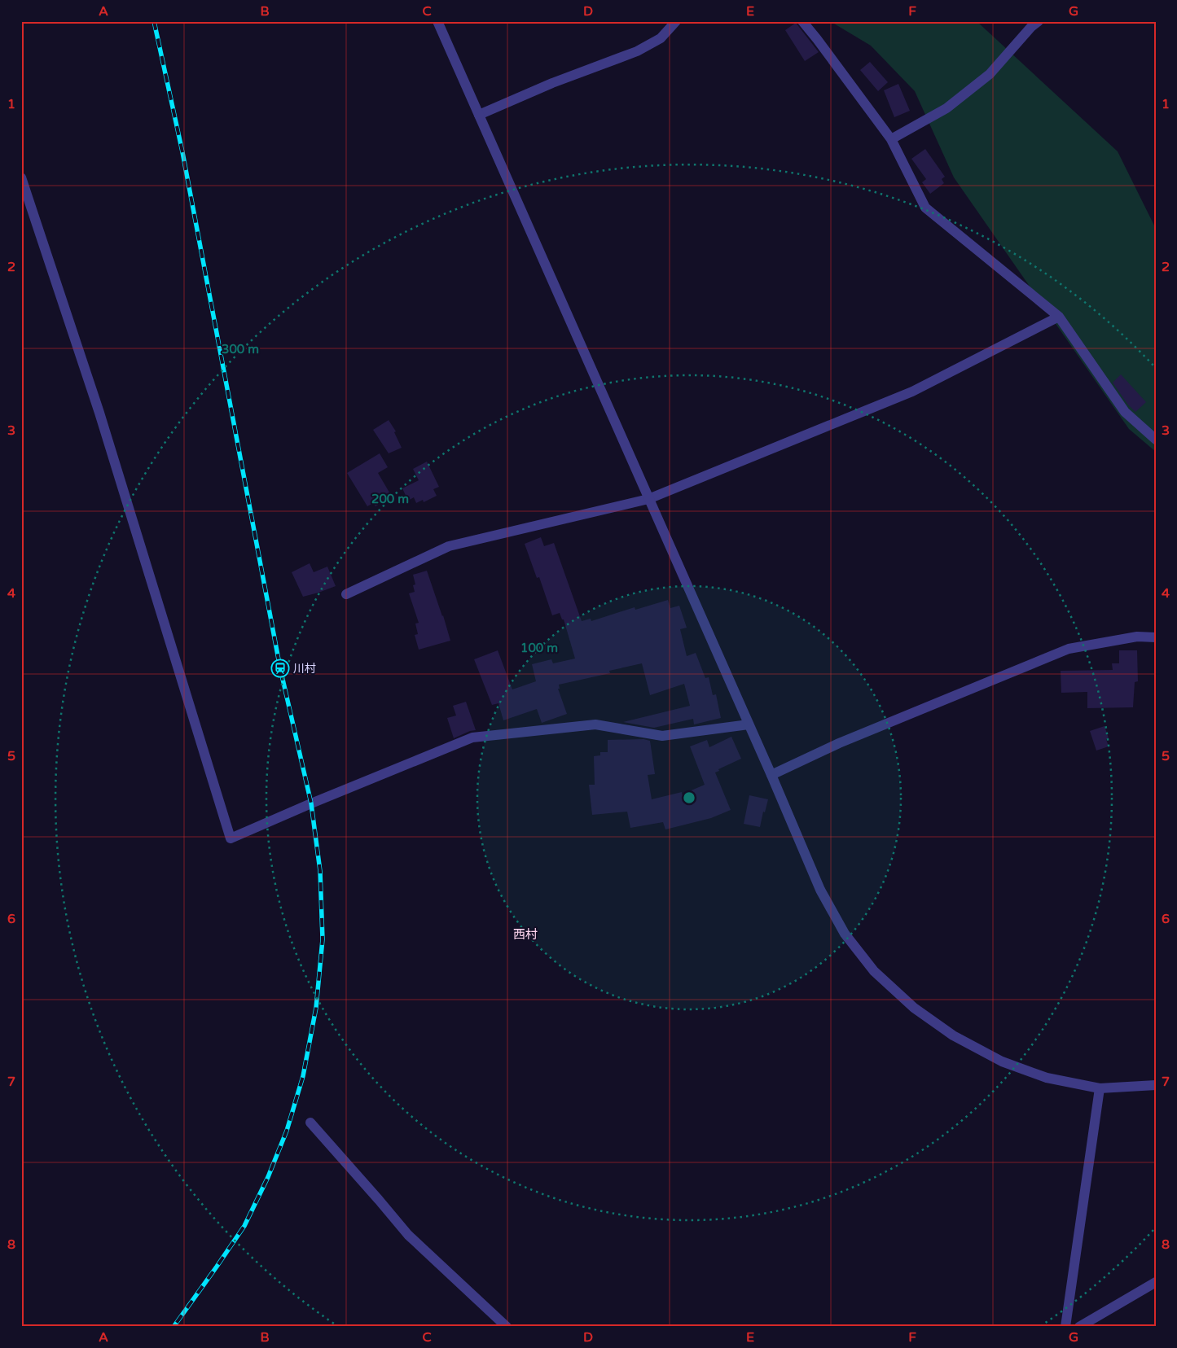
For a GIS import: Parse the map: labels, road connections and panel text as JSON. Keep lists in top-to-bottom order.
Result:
{
  "districts": ["西村"],
  "places": {
    "station": ["川村"]
  },
  "grid": {
    "columns": [
      "A",
      "B",
      "C",
      "D",
      "E",
      "F",
      "G"
    ],
    "rows": [
      "1",
      "2",
      "3",
      "4",
      "5",
      "6",
      "7",
      "8"
    ]
  },
  "rings": ["300 m", "200 m", "100 m"]
}
